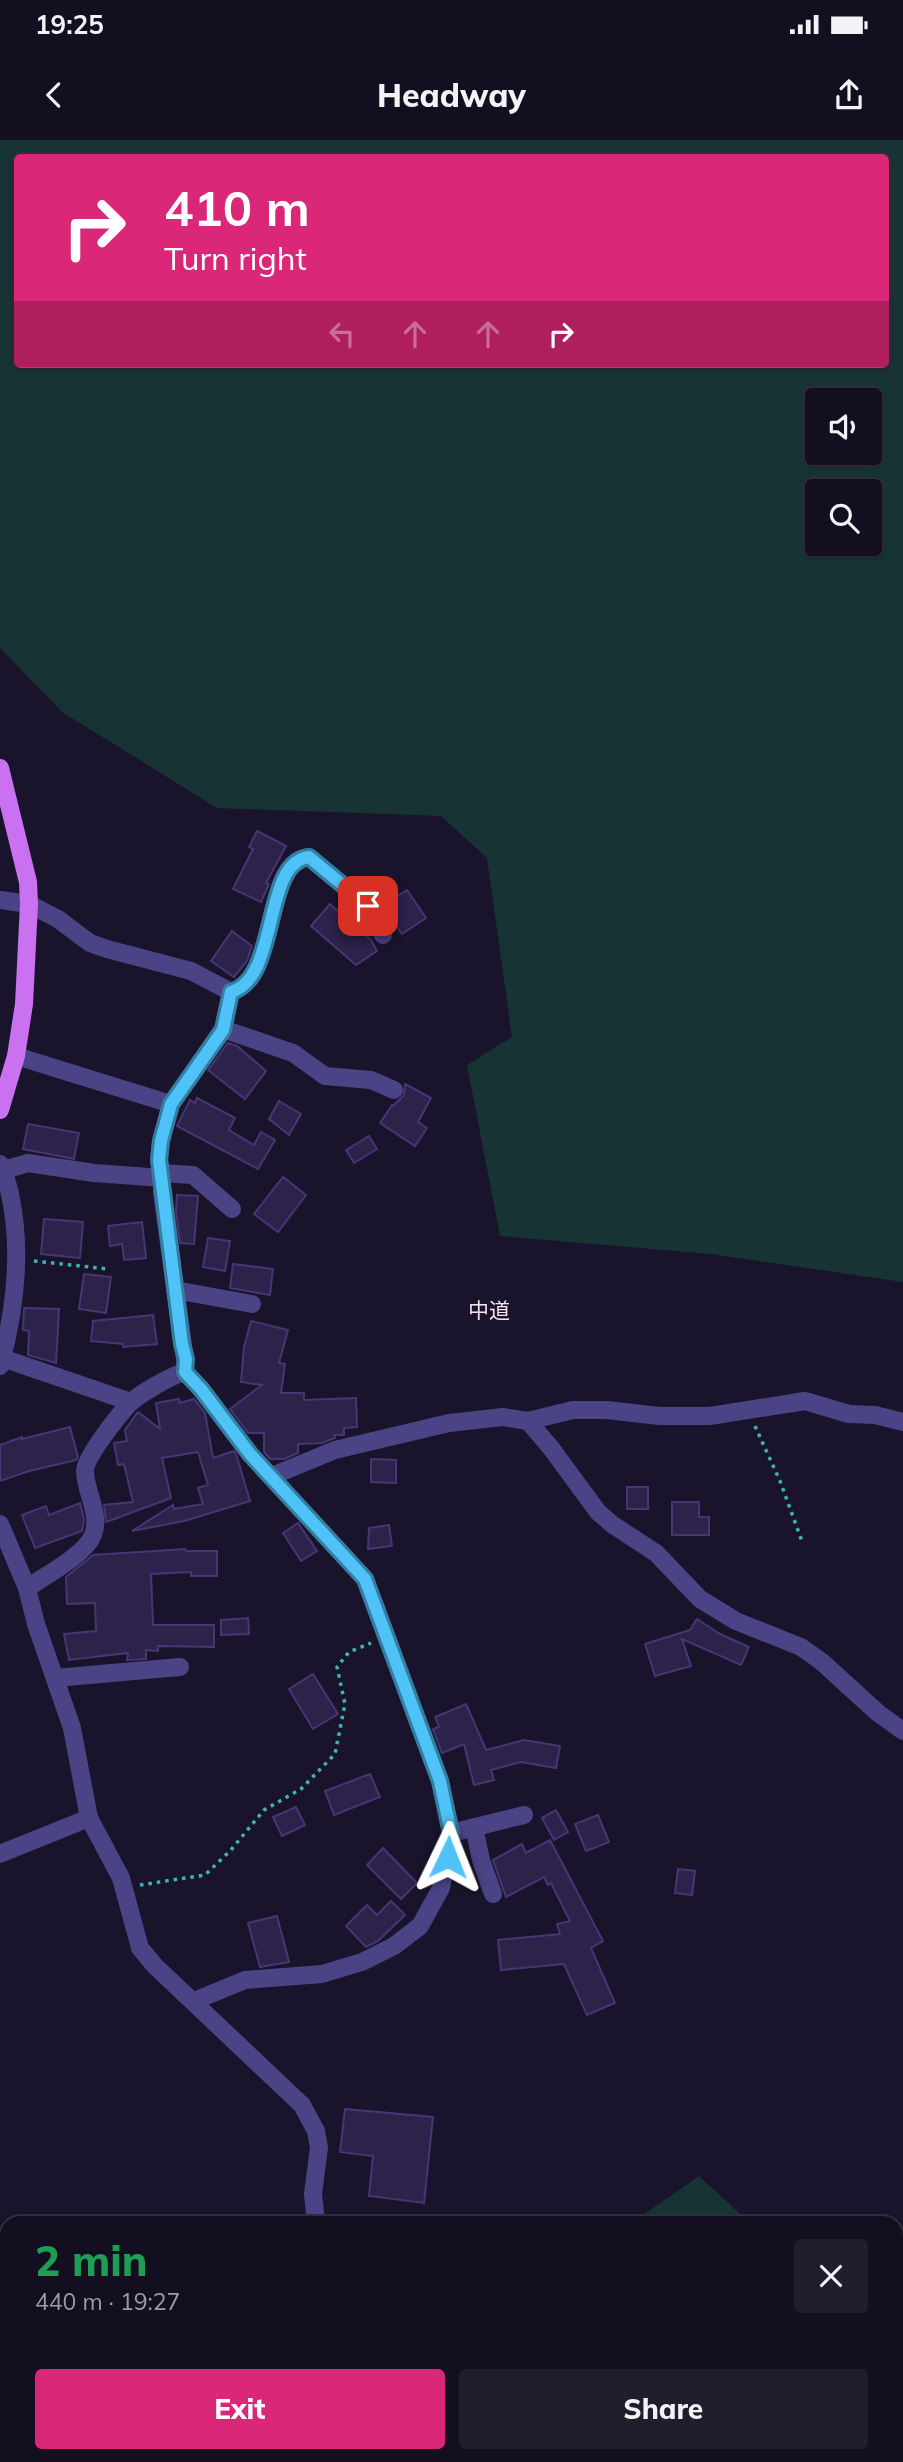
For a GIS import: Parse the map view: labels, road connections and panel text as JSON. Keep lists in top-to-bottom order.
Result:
{
  "districts": ["中道"],
  "page": {
    "status": "19:25",
    "header": "Headway",
    "turn": ["410 m", "Turn right"],
    "heading": ["2 min", "440 m · 19:27"],
    "buttons": ["Exit", "Share"]
  }
}
